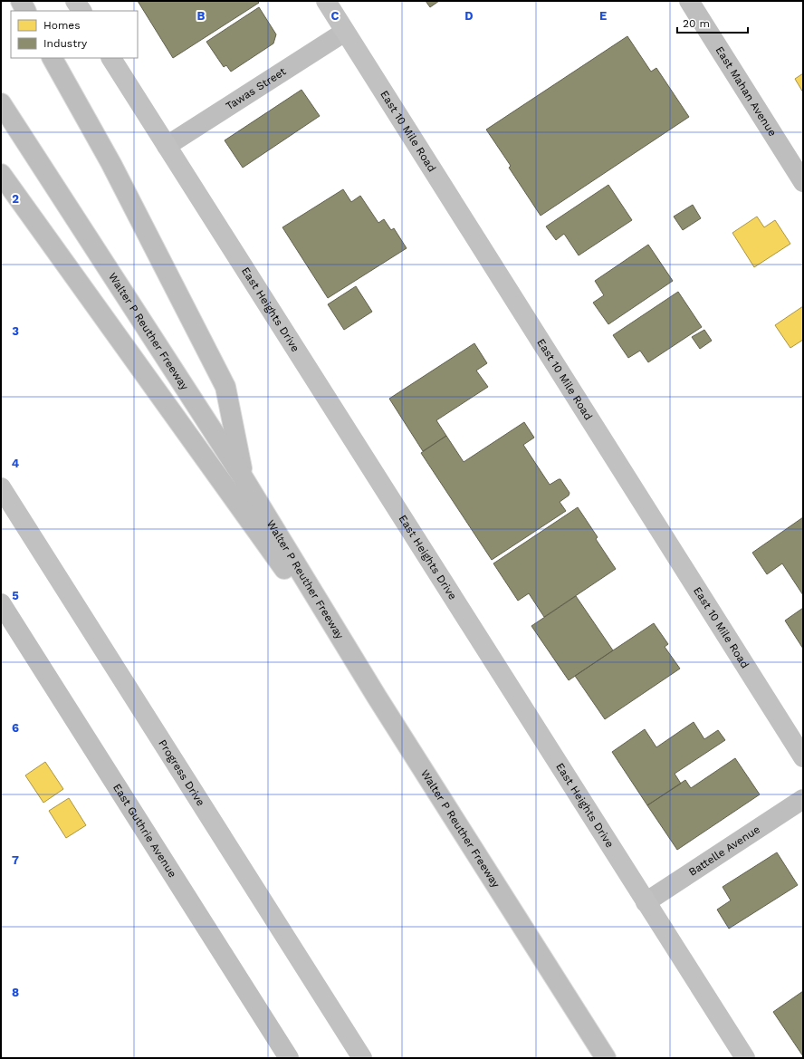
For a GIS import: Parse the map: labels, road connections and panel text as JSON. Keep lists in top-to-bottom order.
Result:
{
  "streets": {
    "highway": ["Walter P Reuther Freeway"],
    "main road": ["East 10 Mile Road", "East Heights Drive", "Progress Drive"],
    "street": [
      "Tawas Street",
      "East Mahan Avenue",
      "East Guthrie Avenue",
      "Battelle Avenue"
    ]
  },
  "crossings": [
    ["Tawas Street", "East 10 Mile Road"],
    ["Tawas Street", "East Heights Drive"],
    ["East Heights Drive", "Battelle Avenue"]
  ],
  "legend": ["Homes", "Industry"],
  "scale_bar": "20 m",
  "grid": {
    "columns": [
      "B",
      "C",
      "D",
      "E"
    ],
    "rows": [
      "2",
      "3",
      "4",
      "5",
      "6",
      "7",
      "8"
    ]
  }
}
